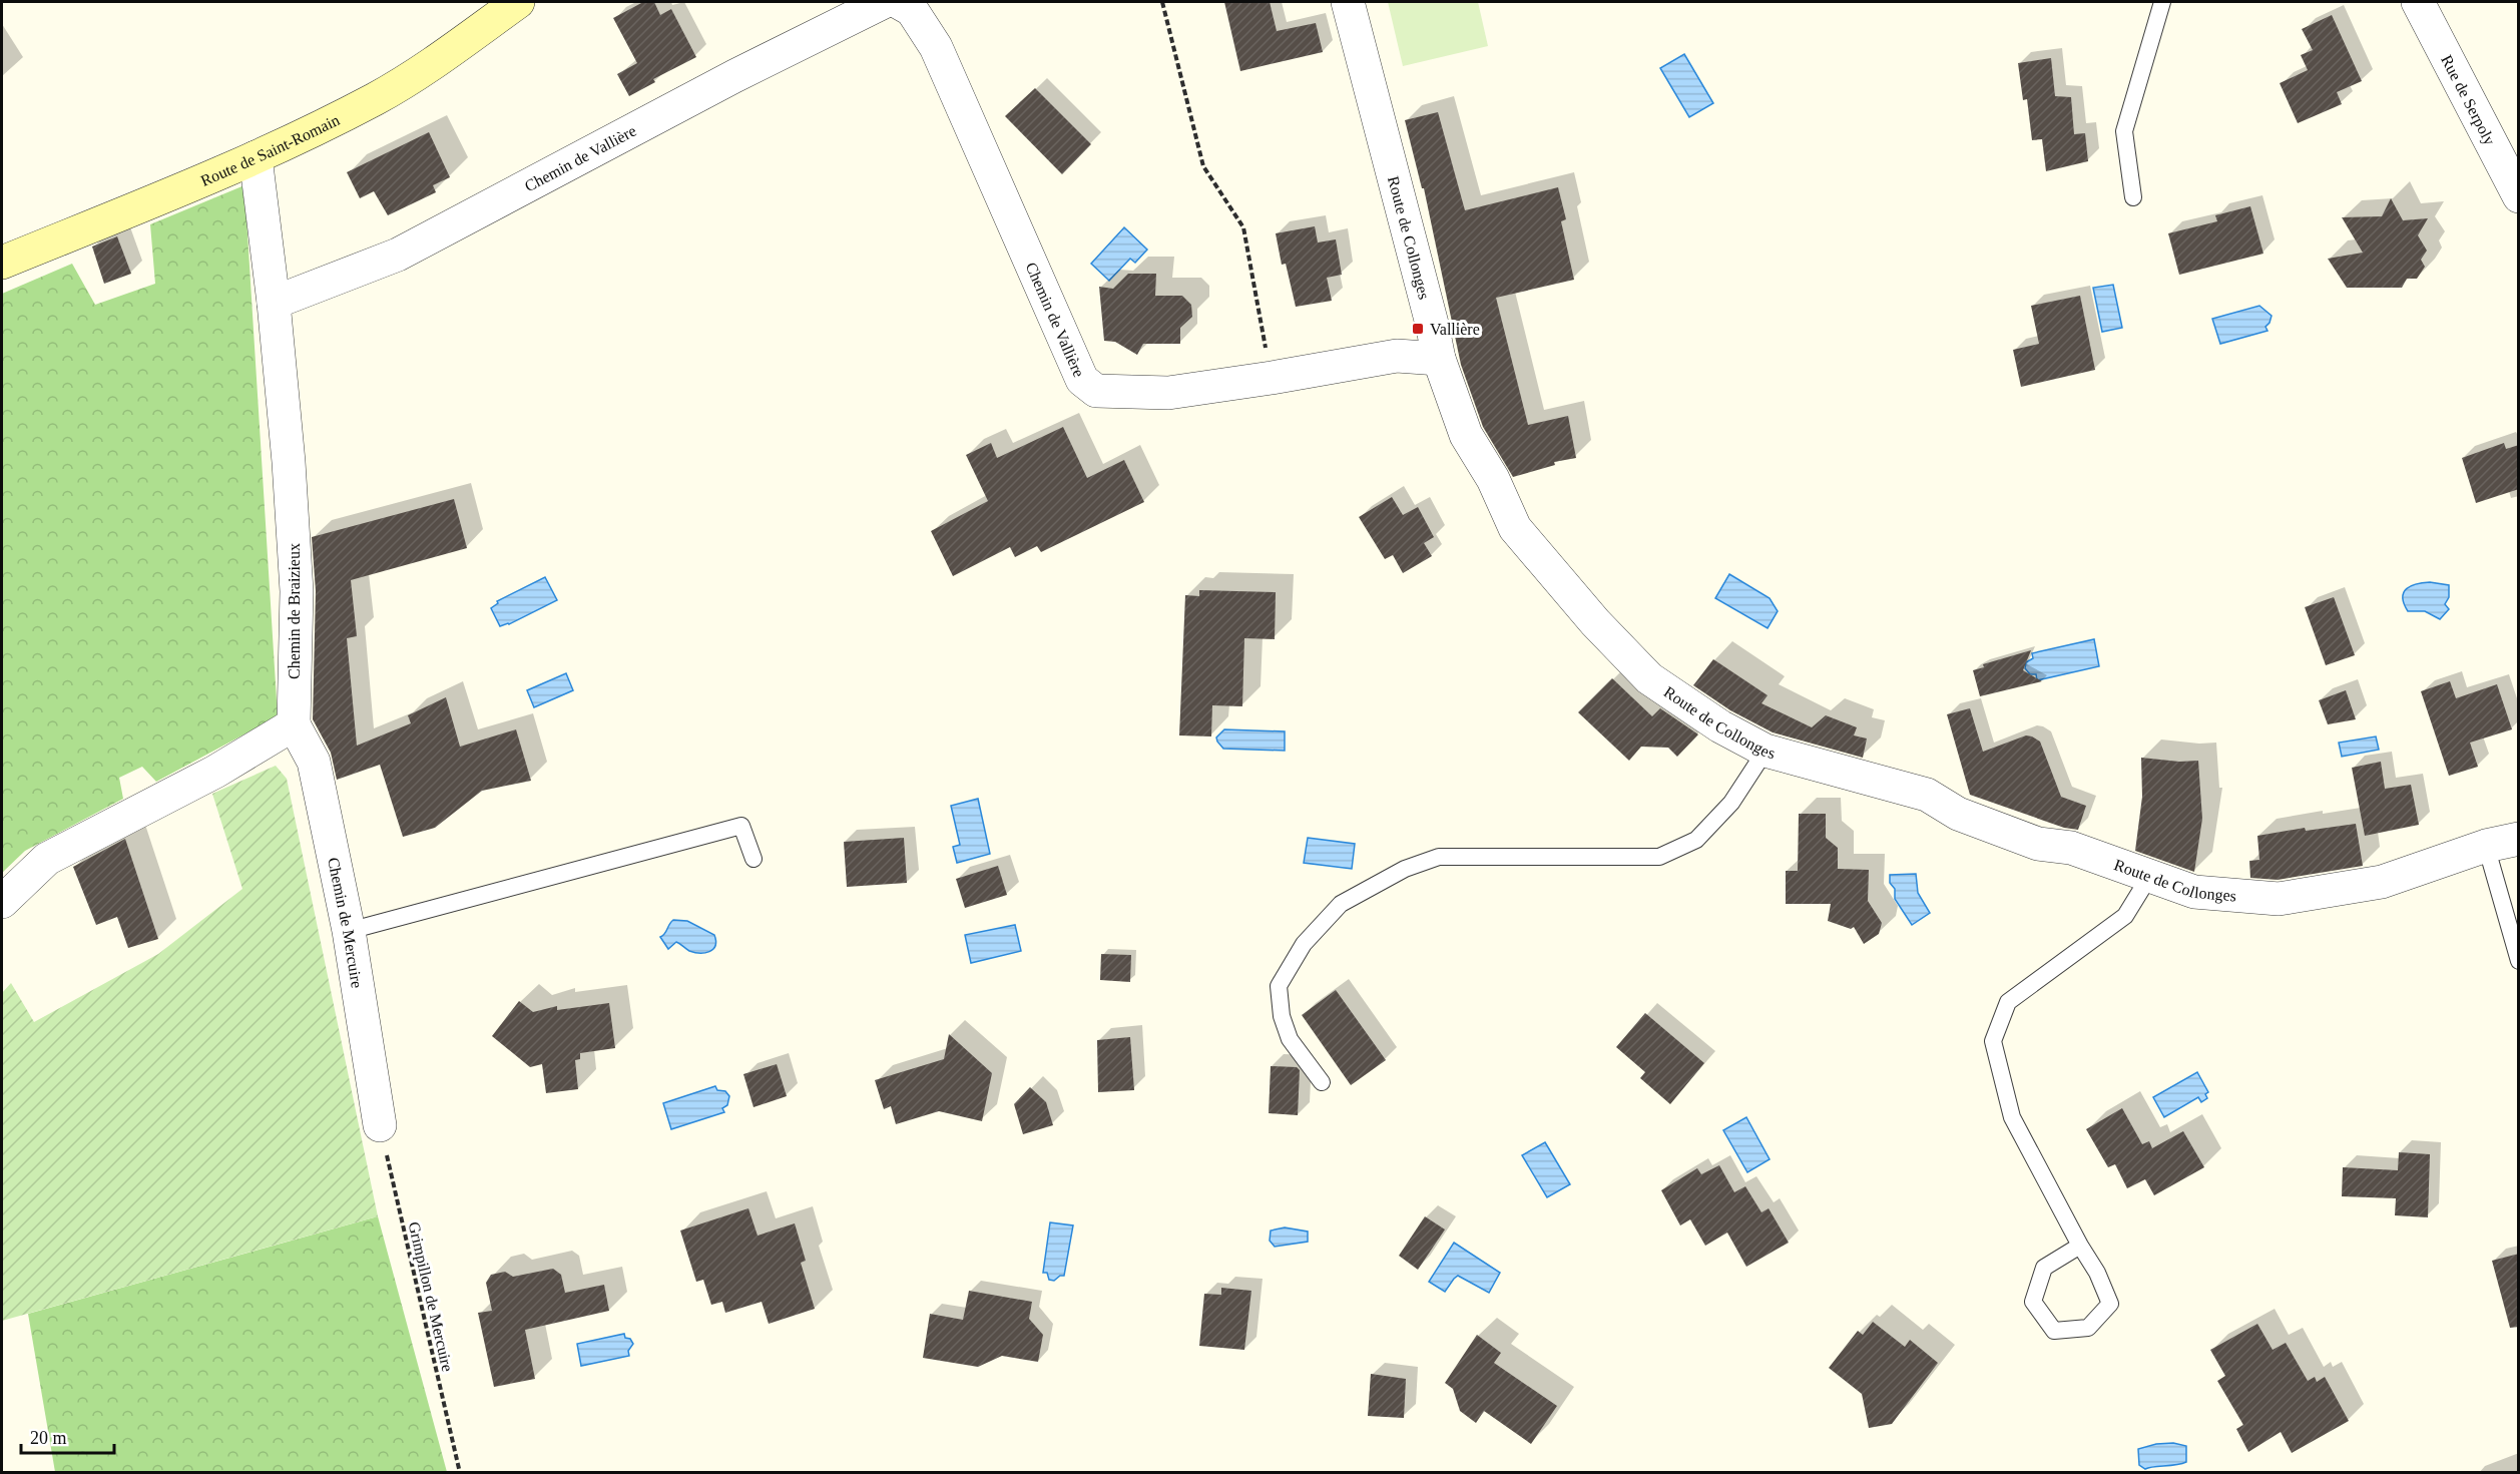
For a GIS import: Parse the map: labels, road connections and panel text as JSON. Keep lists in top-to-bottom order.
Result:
{
  "streets": {
    "main road": ["Route de Saint-Romain"],
    "street": [
      "Rue de Serpoly",
      "Chemin de Vallière",
      "Route de Collonges",
      "Chemin de Braizieux",
      "Chemin de Mercuire"
    ],
    "path": ["Grimpillon de Mercuire"]
  },
  "crossings": [
    ["Route de Saint-Romain", "Chemin de Braizieux"],
    ["Chemin de Vallière", "Route de Collonges"],
    ["Chemin de Vallière", "Chemin de Braizieux"],
    ["Chemin de Braizieux", "Chemin de Mercuire"],
    ["Chemin de Mercuire", "Grimpillon de Mercuire"]
  ],
  "places": {
    "transit": ["Vallière"]
  },
  "scale_bar": "20 m"
}
